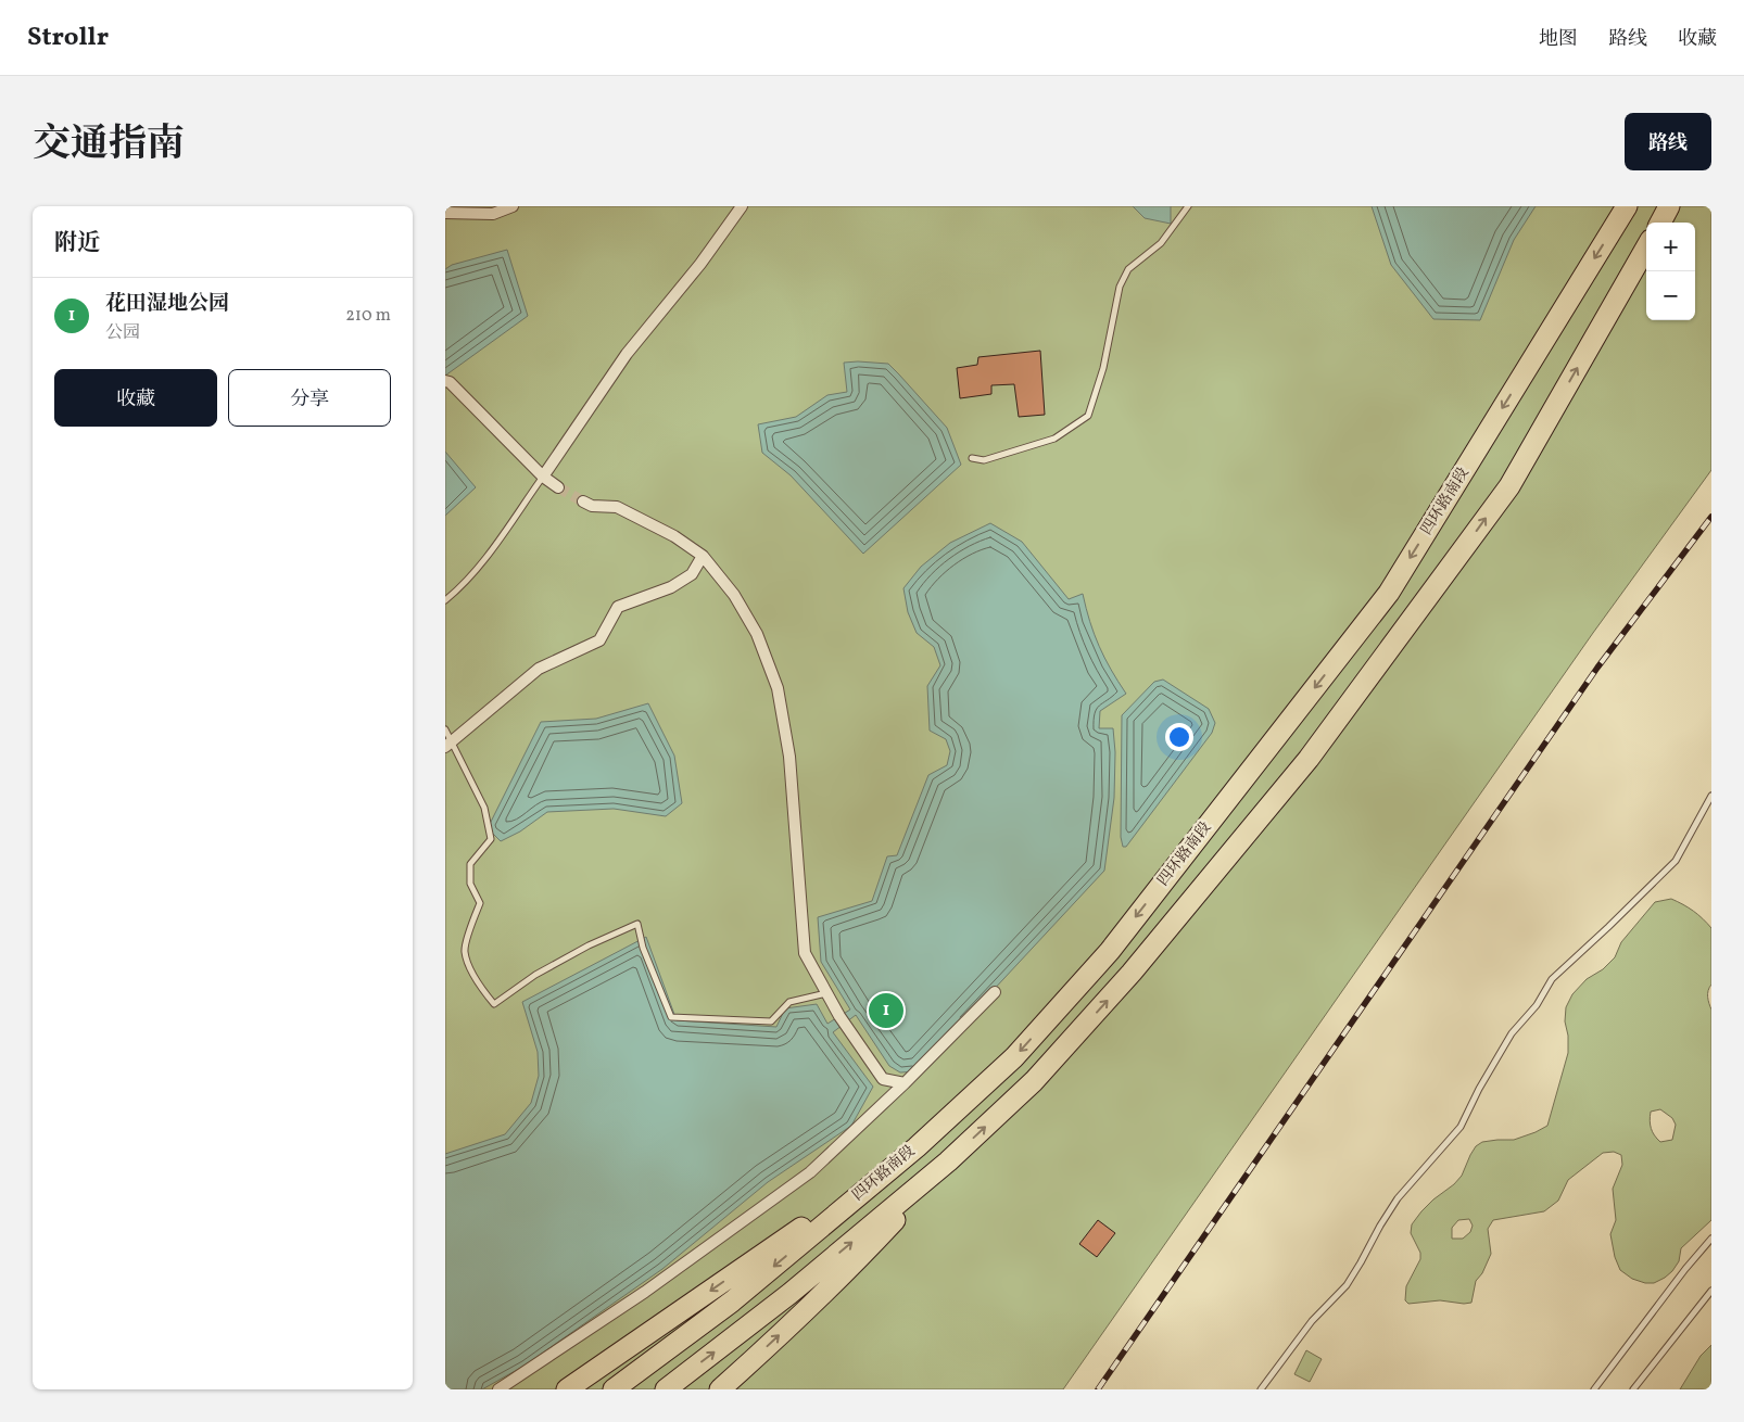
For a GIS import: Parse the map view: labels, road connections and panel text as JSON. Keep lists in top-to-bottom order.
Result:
{
  "streets": {
    "highway": ["四环路南段"]
  },
  "page": {
    "header": "Strollr",
    "nav": ["地图", "路线", "收藏"],
    "title": "交通指南",
    "buttons": [
      "路线",
      ["收藏", "分享"]
    ],
    "heading": "附近",
    "map_buttons": ["+", "−"],
    "list": [
      {
        "mark": "1",
        "name": "花田湿地公园",
        "note": "公园",
        "value": "210 m"
      }
    ],
    "pins": "1"
  }
}
